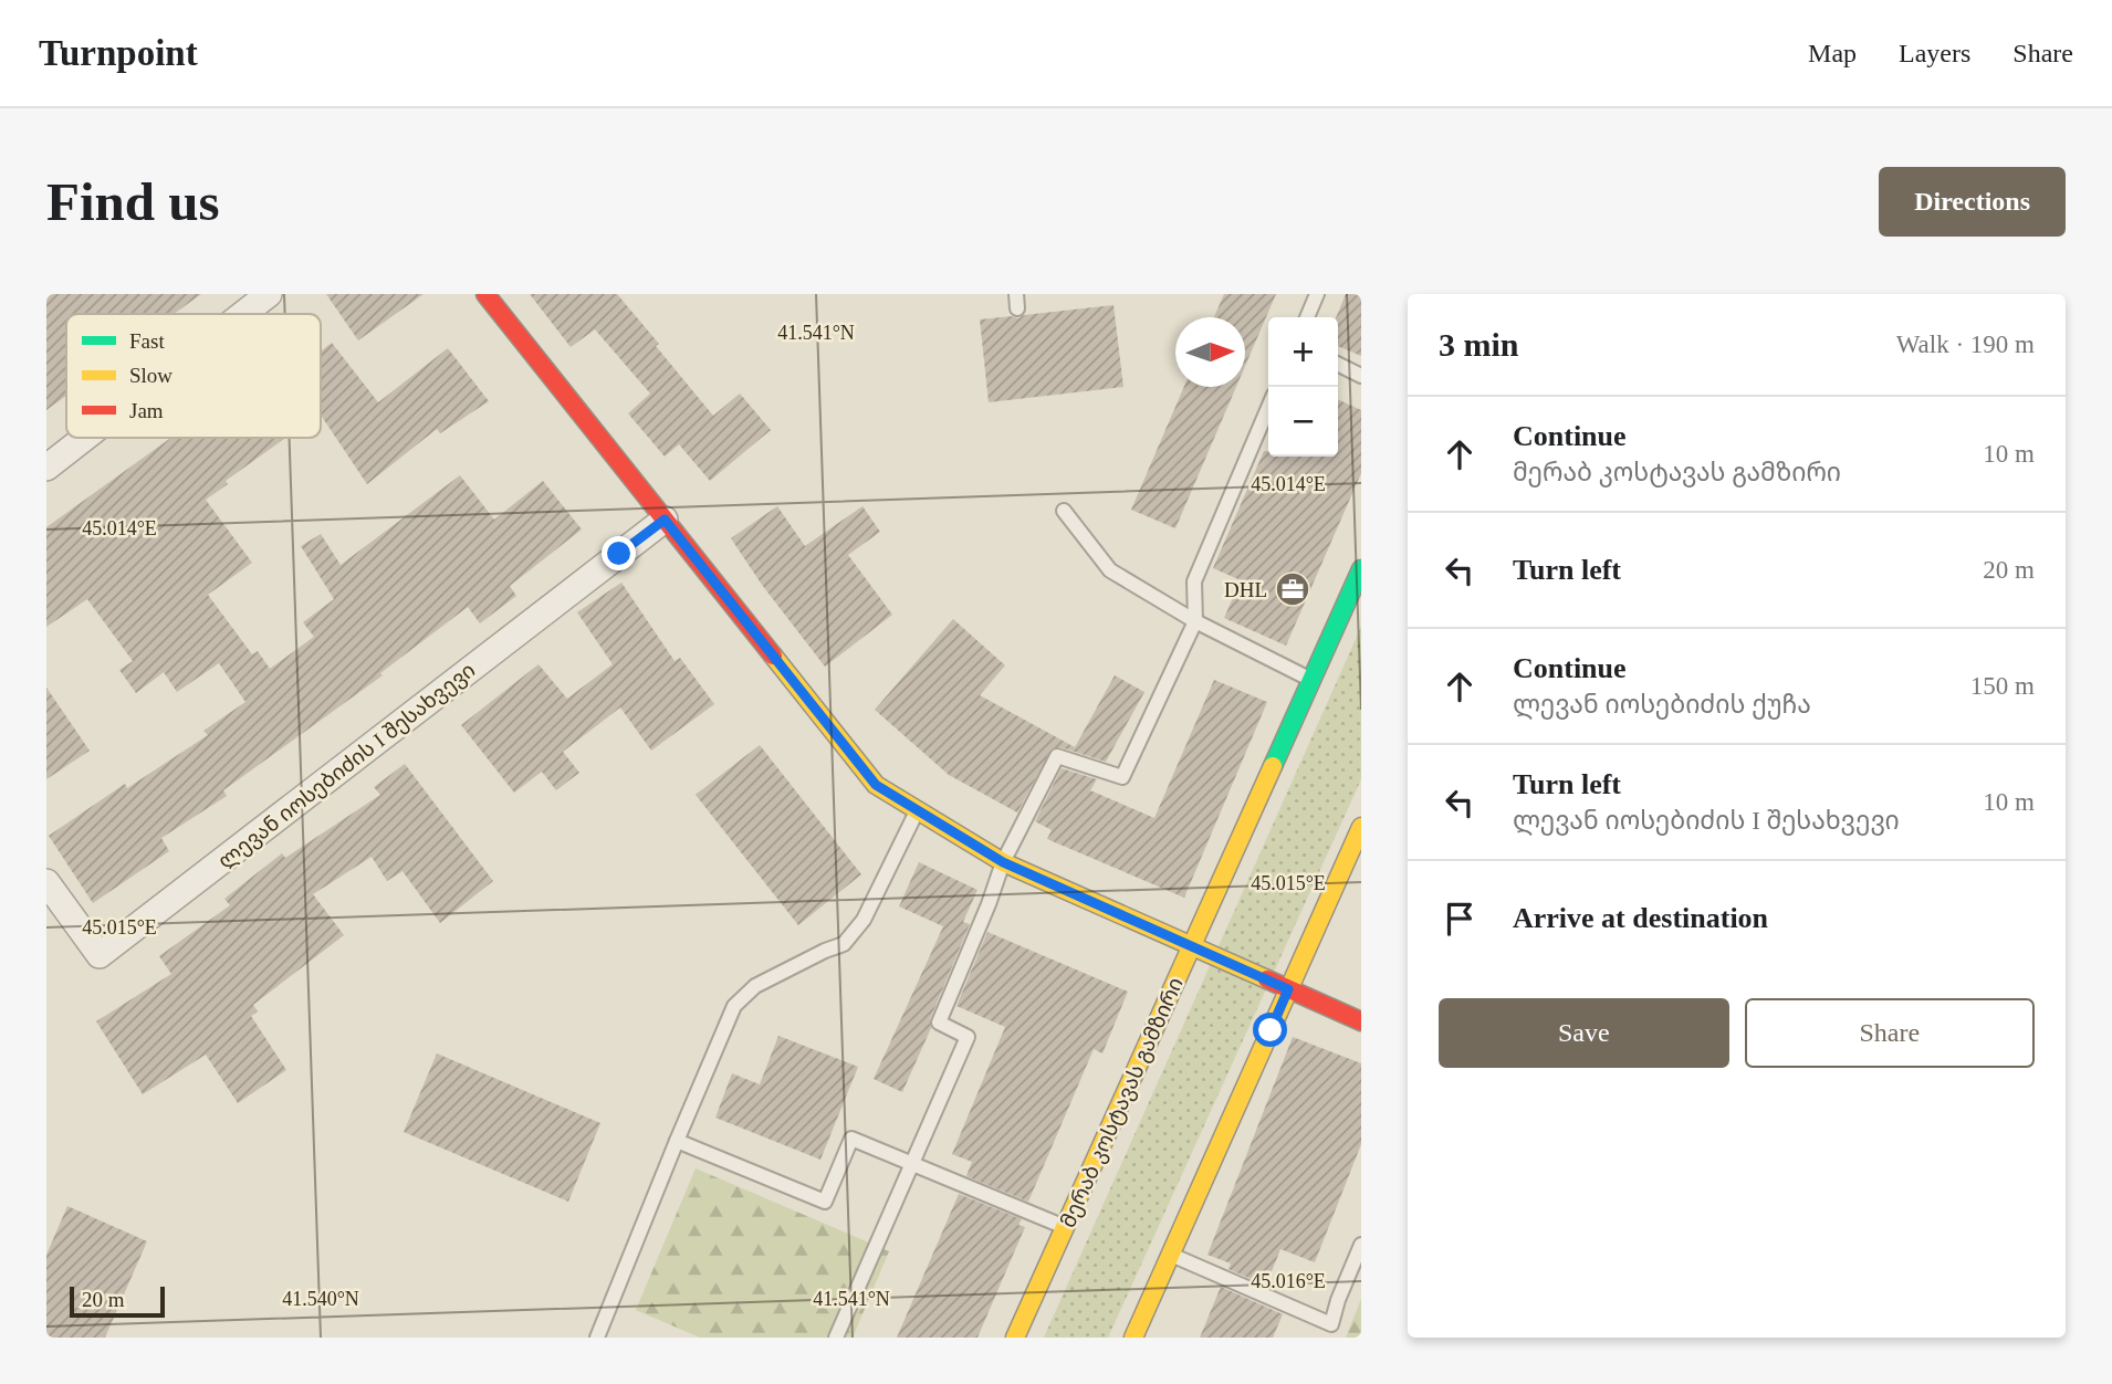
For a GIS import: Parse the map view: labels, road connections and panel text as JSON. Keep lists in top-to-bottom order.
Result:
{
  "streets": {
    "street": ["ლევან იოსებიძის I შესახვევი", "მერაბ კოსტავას გამზირი"]
  },
  "places": {
    "office": ["DHL"]
  },
  "legend": ["Fast", "Slow", "Jam"],
  "scale_bar": "20 m",
  "north": "right",
  "page": {
    "header": "Turnpoint",
    "nav": ["Map", "Layers", "Share"],
    "buttons": [
      "Directions",
      ["Save", "Share"]
    ],
    "title": "Find us",
    "heading": ["3 min", "Walk · 190 m"],
    "map_buttons": ["+", "−"],
    "list": [
      ["Continue", "მერაბ კოსტავას გამზირი", "10 m"],
      ["Turn left", "20 m"],
      ["Continue", "ლევან იოსებიძის ქუჩა", "150 m"],
      ["Turn left", "ლევან იოსებიძის I შესახვევი", "10 m"],
      "Arrive at destination"
    ],
    "scale": "20 m"
  },
  "coordinates": [
    "41.541°N",
    "45.014°E",
    "45.015°E",
    "45.016°E",
    "41.540°N"
  ]
}
